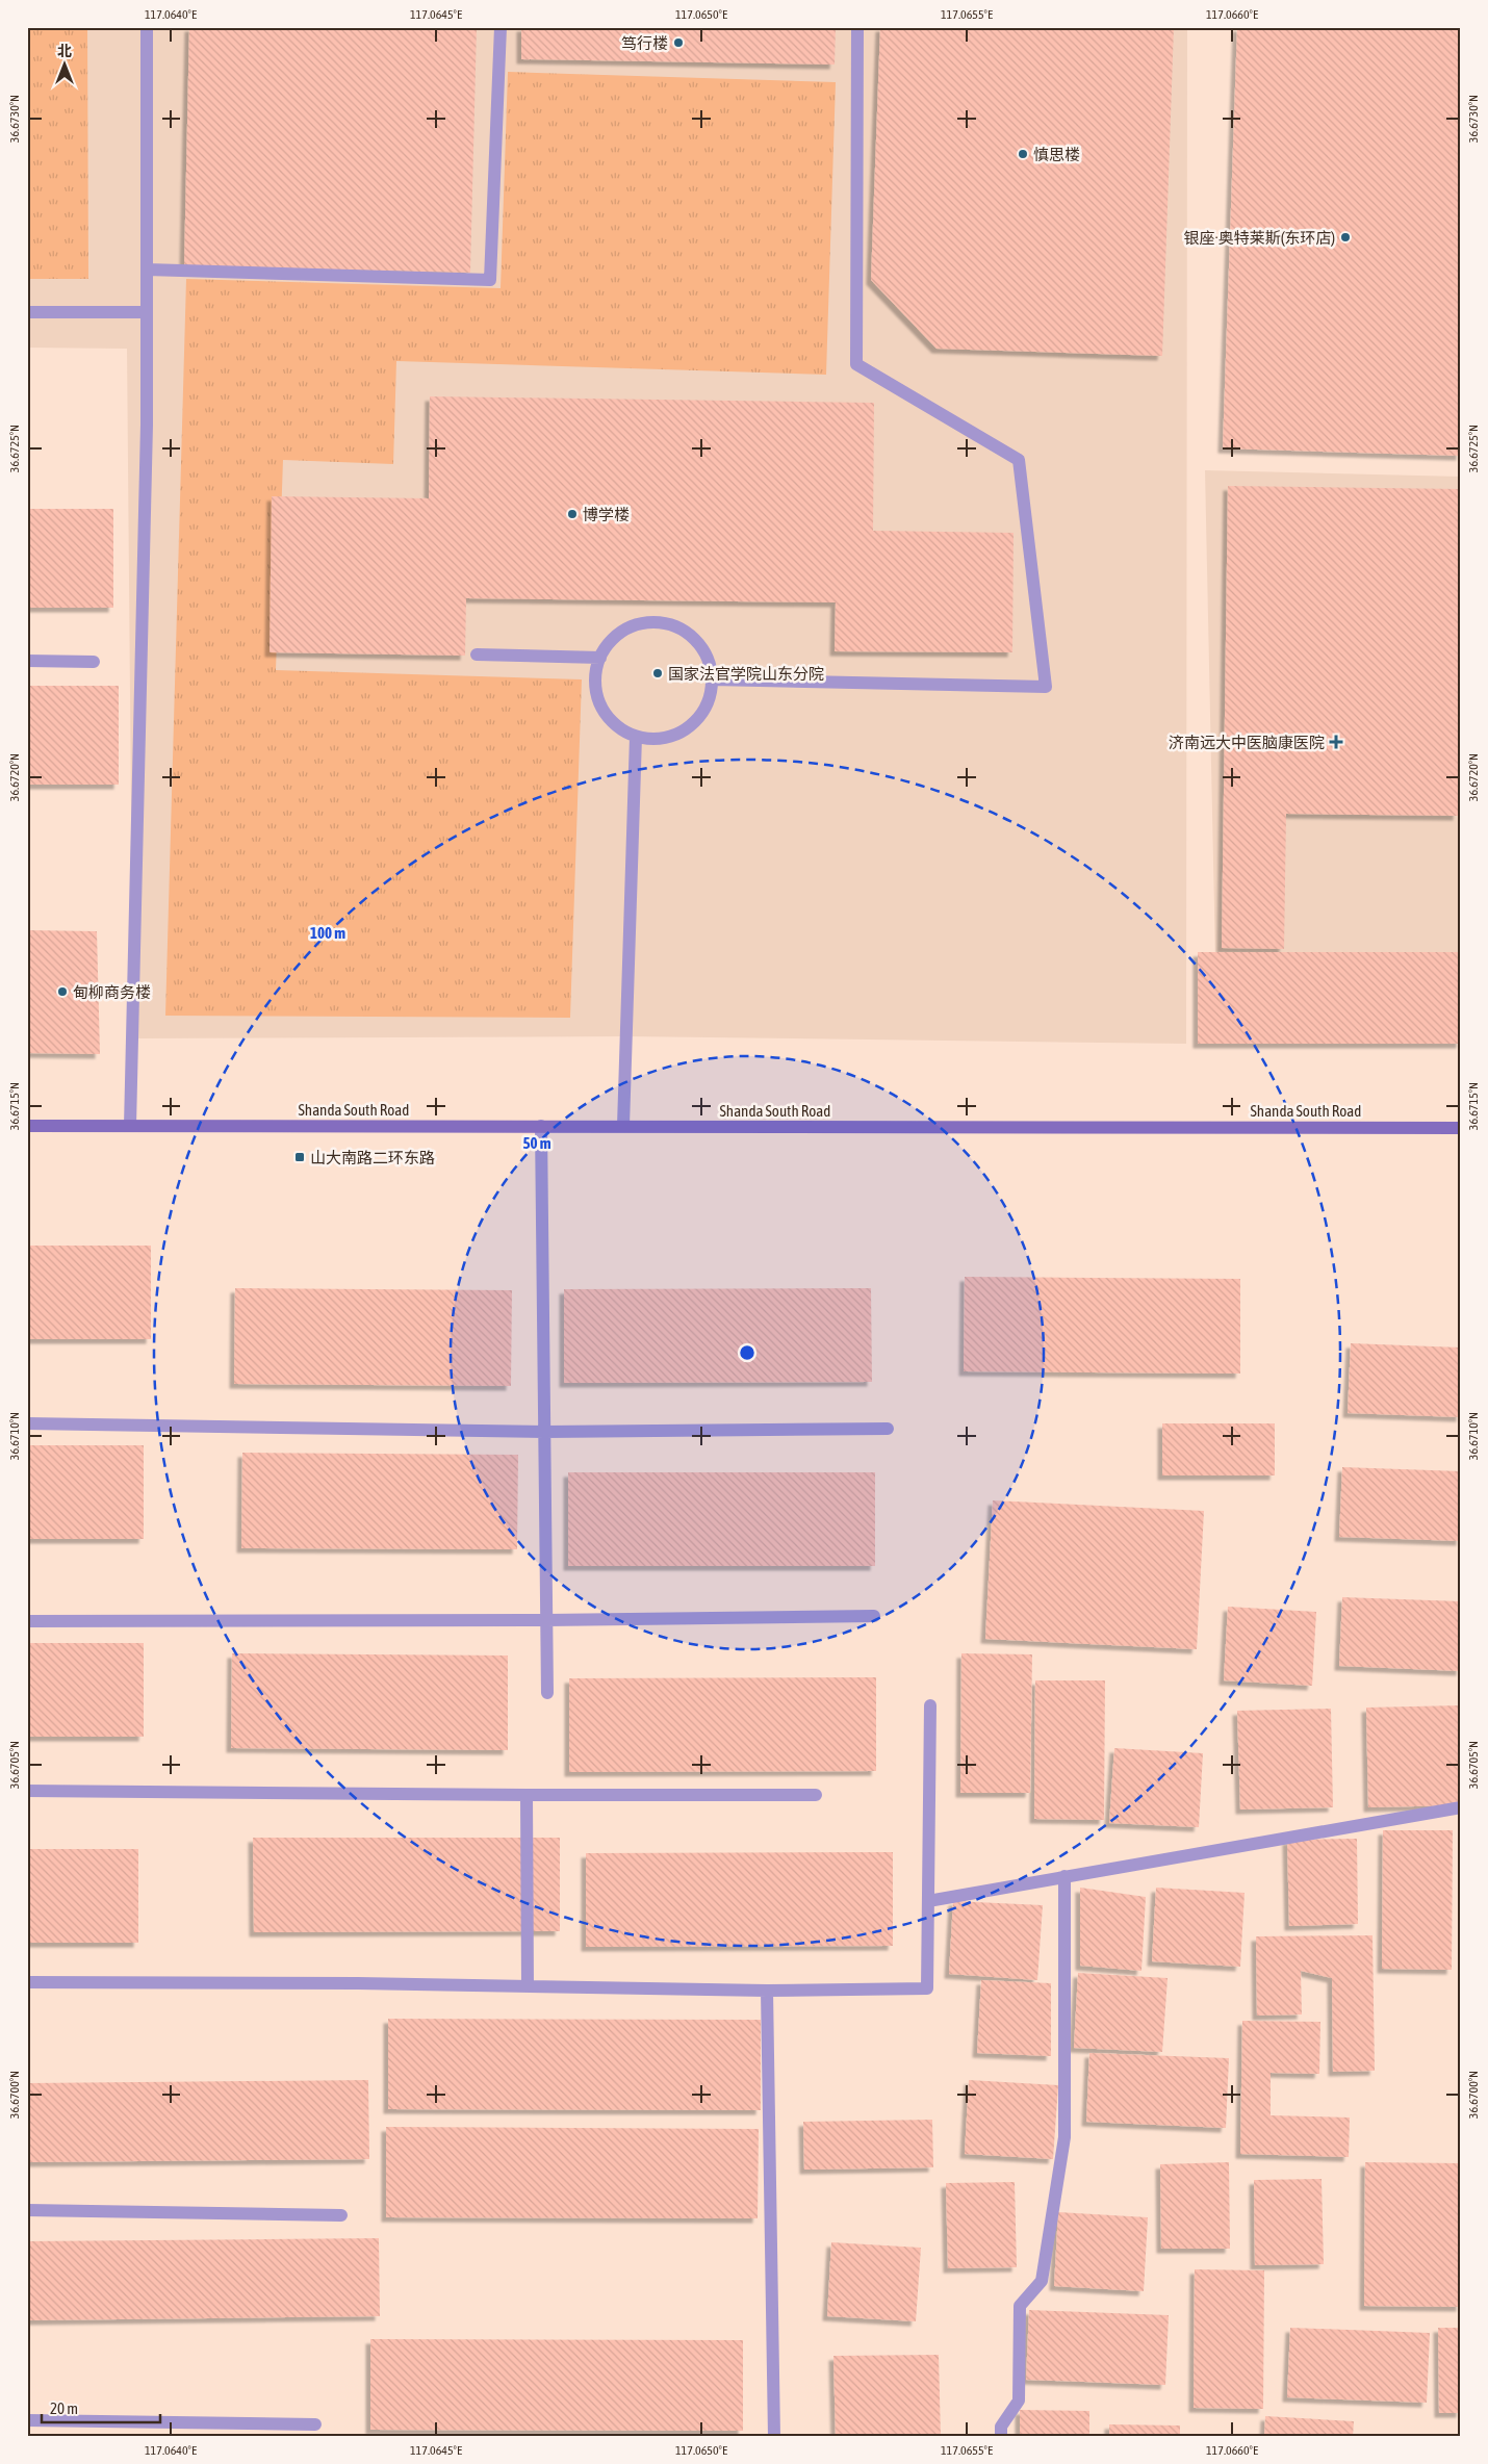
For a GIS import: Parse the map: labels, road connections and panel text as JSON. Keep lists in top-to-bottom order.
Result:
{
  "streets": {
    "main road": ["Shanda South Road"]
  },
  "places": {
    "other": [
      "笃行楼",
      "慎思楼",
      "银座·奥特莱斯(东环店)",
      "博学楼",
      "国家法官学院山东分院",
      "甸柳商务楼"
    ],
    "health": ["济南远大中医脑康医院"],
    "transit": ["山大南路二环东路"]
  },
  "scale_bar": "20 m",
  "north": "top",
  "coordinates": [
    "117.0640°E",
    "117.0645°E",
    "117.0650°E",
    "117.0655°E",
    "117.0660°E",
    "36.6730°N",
    "36.6725°N",
    "36.6720°N",
    "36.6715°N",
    "36.6710°N",
    "36.6705°N",
    "36.6700°N"
  ],
  "rings": ["100 m", "50 m"]
}
